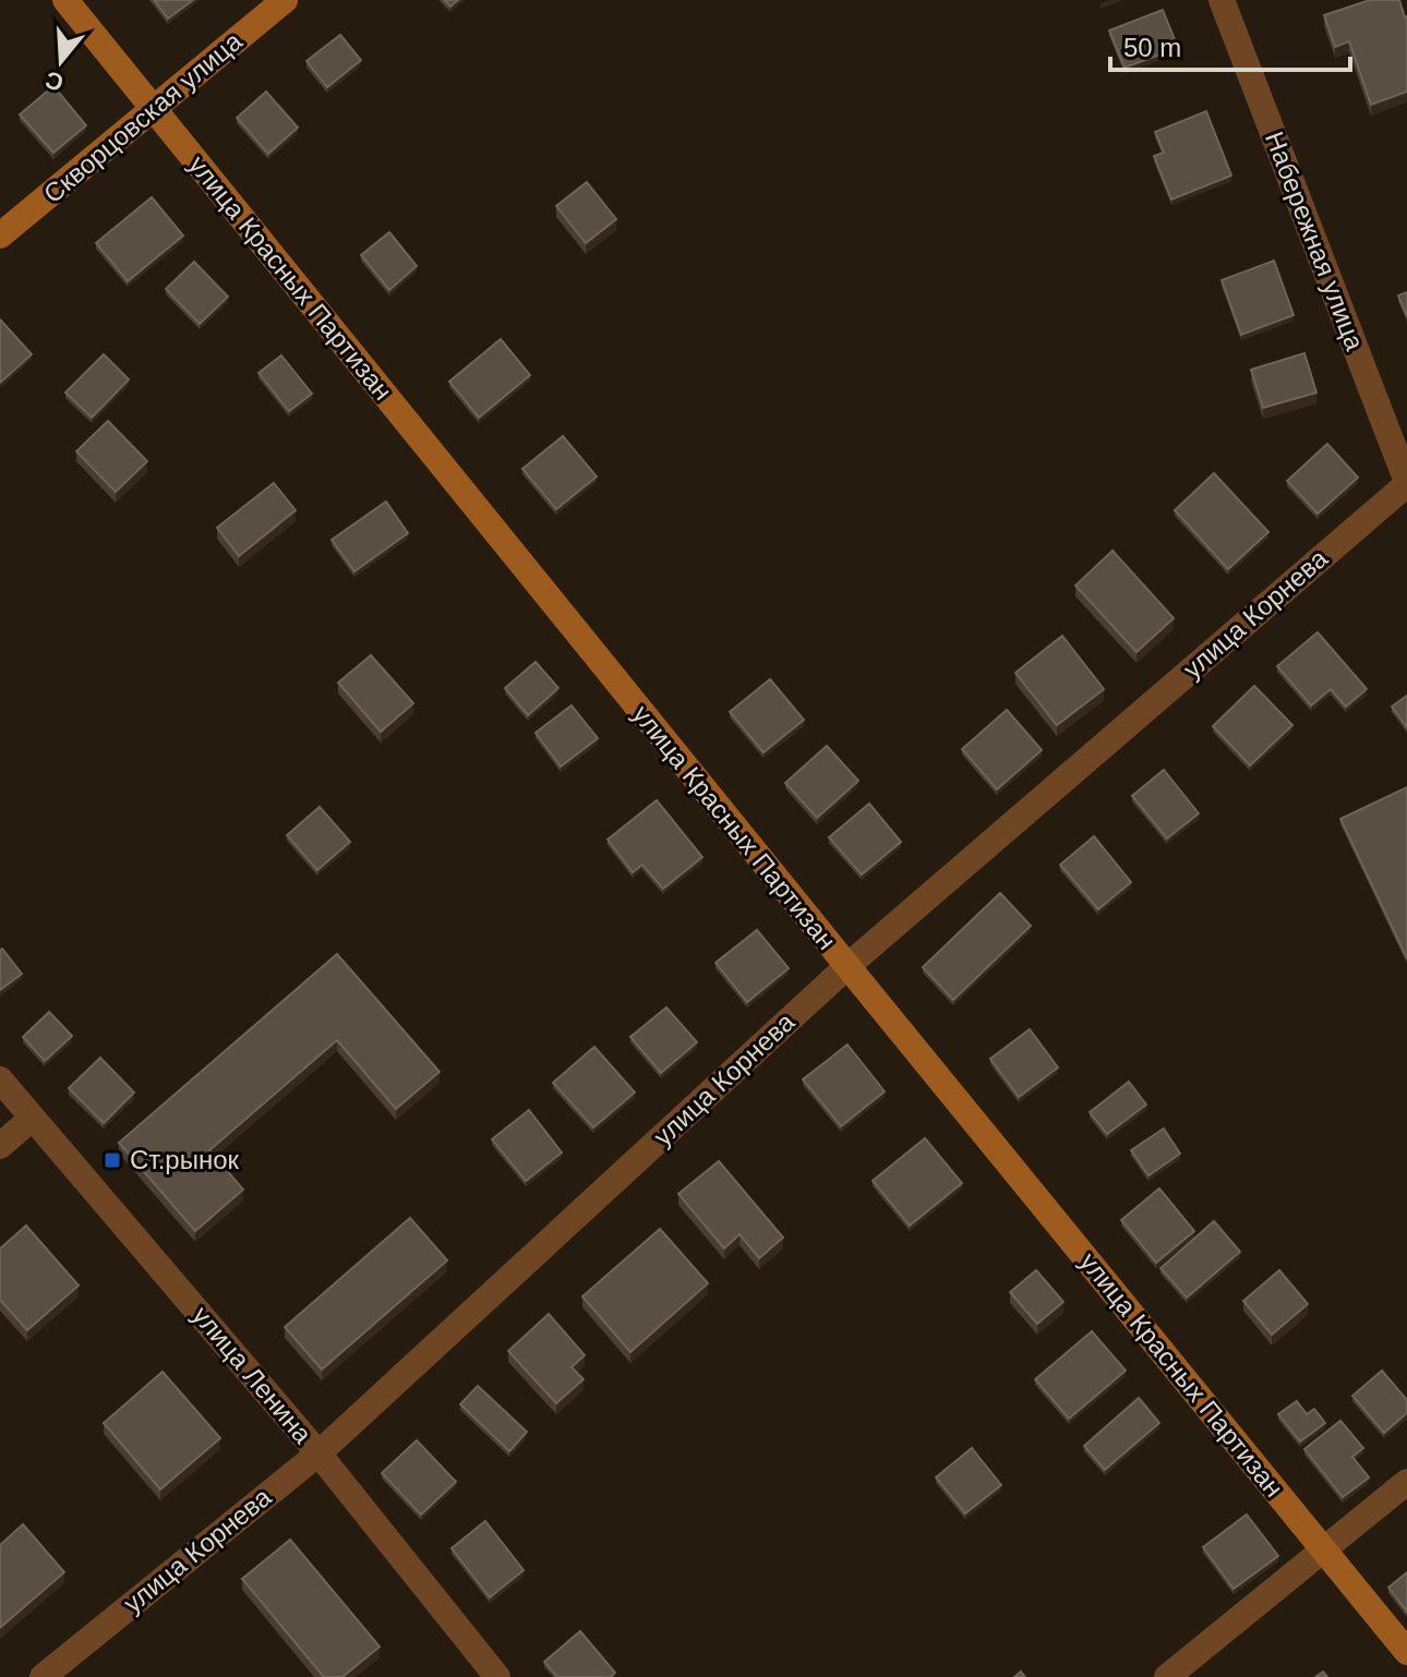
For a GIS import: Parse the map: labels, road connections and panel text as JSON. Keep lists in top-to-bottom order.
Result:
{
  "streets": {
    "main road": ["Скворцовская улица", "улица Красных Партизан"],
    "street": ["Набережная улица", "улица Корнева", "улица Ленина"]
  },
  "crossings": [
    ["Скворцовская улица", "улица Красных Партизан"],
    ["Набережная улица", "улица Корнева"],
    ["улица Красных Партизан", "улица Корнева"],
    ["улица Корнева", "улица Ленина"]
  ],
  "places": {
    "transit": ["Ст.рынок"]
  },
  "scale_bar": "50 m",
  "north": "bottom"
}
